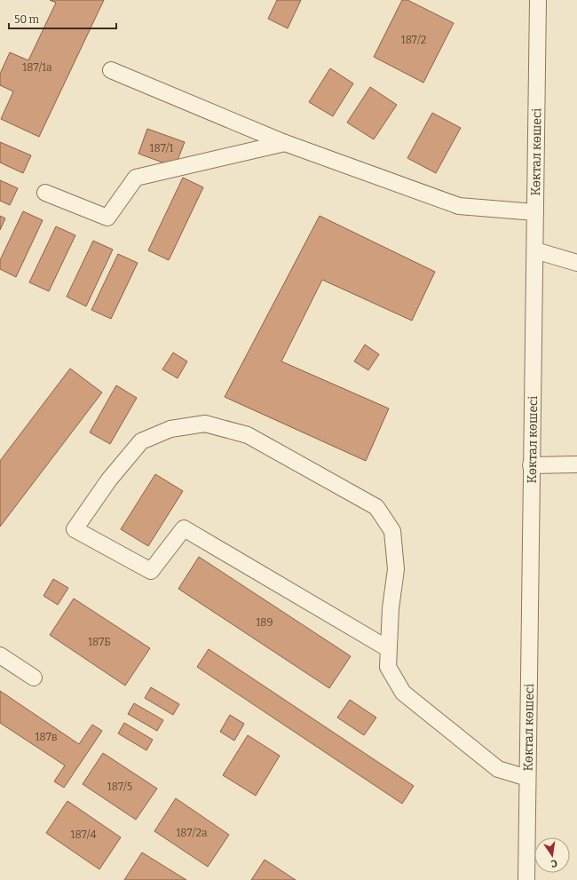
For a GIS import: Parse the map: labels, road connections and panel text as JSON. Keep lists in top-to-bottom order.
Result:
{
  "streets": {
    "street": ["Көктал көшесі"]
  },
  "house_numbers": [
    "187/2",
    "187/1а",
    "187/1",
    "189",
    "187Б",
    "187в",
    "187/5",
    "187/2а",
    "187/4"
  ],
  "scale_bar": "50 m",
  "north": "bottom"
}
